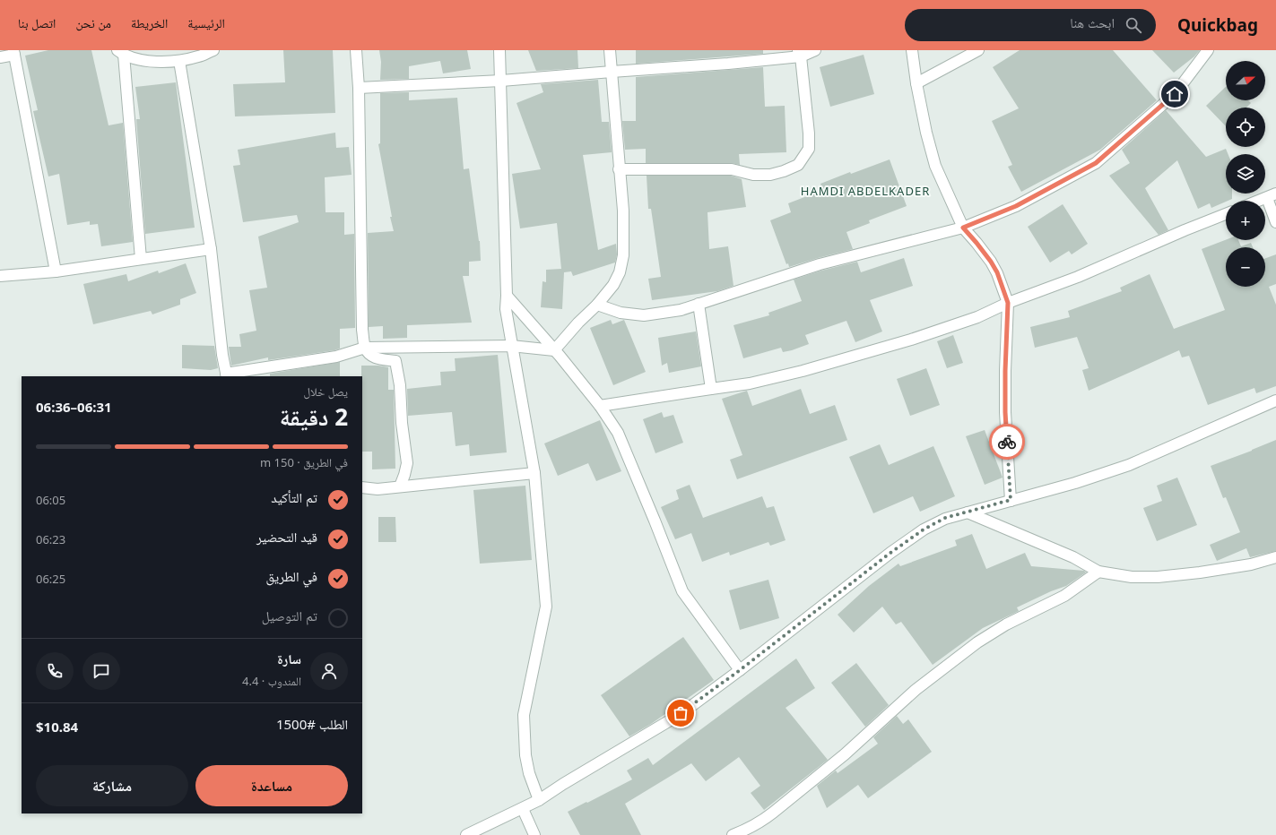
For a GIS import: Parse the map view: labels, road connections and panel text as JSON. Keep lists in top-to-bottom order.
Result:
{
  "districts": ["HAMDI ABDELKADER"],
  "north": "right",
  "page": {
    "header": "Quickbag",
    "search": "ابحث هنا",
    "nav": [
      "الرئيسية",
      "الخريطة",
      "من نحن",
      "اتصل بنا"
    ],
    "map_buttons": ["+", "−"],
    "heading": ["2 دقيقة", "يصل خلال", "06:31–06:36"],
    "panel": [
      "سارة",
      "المندوب · 4.4",
      "الطلب #1500",
      "$10.84"
    ],
    "bar": "في الطريق · 150 m",
    "list": [
      ["تم التأكيد", "06:05"],
      ["قيد التحضير", "06:23"],
      ["في الطريق", "06:25"],
      "تم التوصيل"
    ],
    "buttons": ["مساعدة", "مشاركة"]
  }
}
